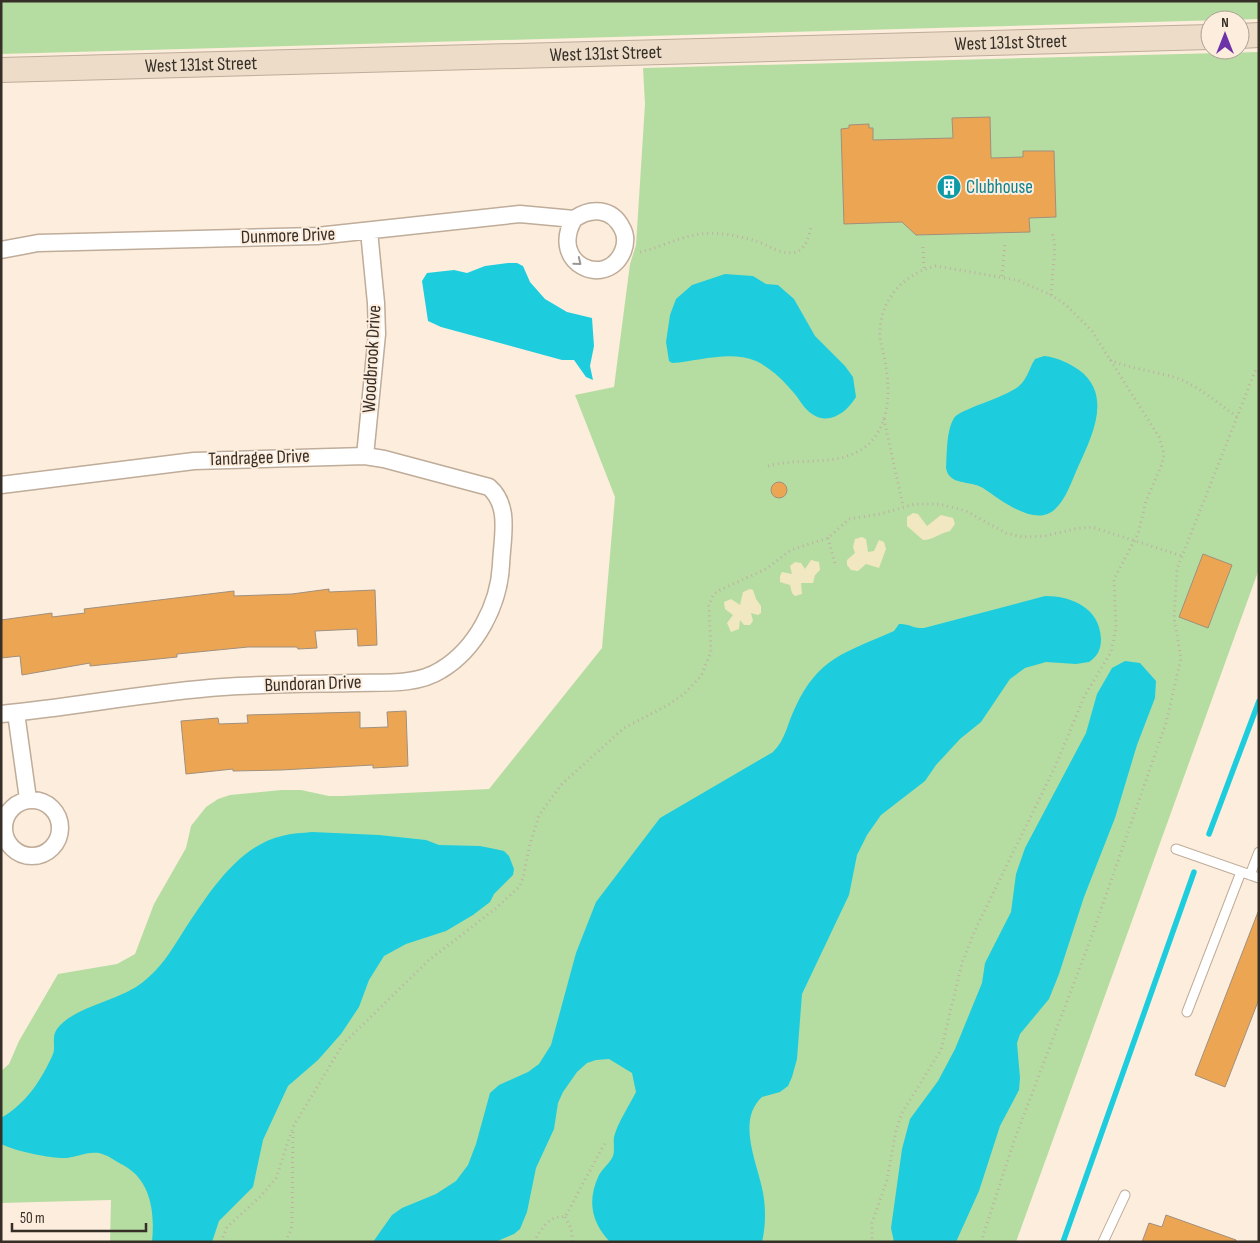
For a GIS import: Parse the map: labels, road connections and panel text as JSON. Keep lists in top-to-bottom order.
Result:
{
  "streets": {
    "street": [
      "West 131st Street",
      "Dunmore Drive",
      "Woodbrook Drive",
      "Tandragee Drive",
      "Bundoran Drive"
    ]
  },
  "crossings": [
    ["Dunmore Drive", "Woodbrook Drive"],
    ["Woodbrook Drive", "Tandragee Drive"],
    ["Tandragee Drive", "Bundoran Drive"]
  ],
  "places": {
    "building": ["Clubhouse"]
  },
  "scale_bar": "50 m",
  "north": "top"
}
